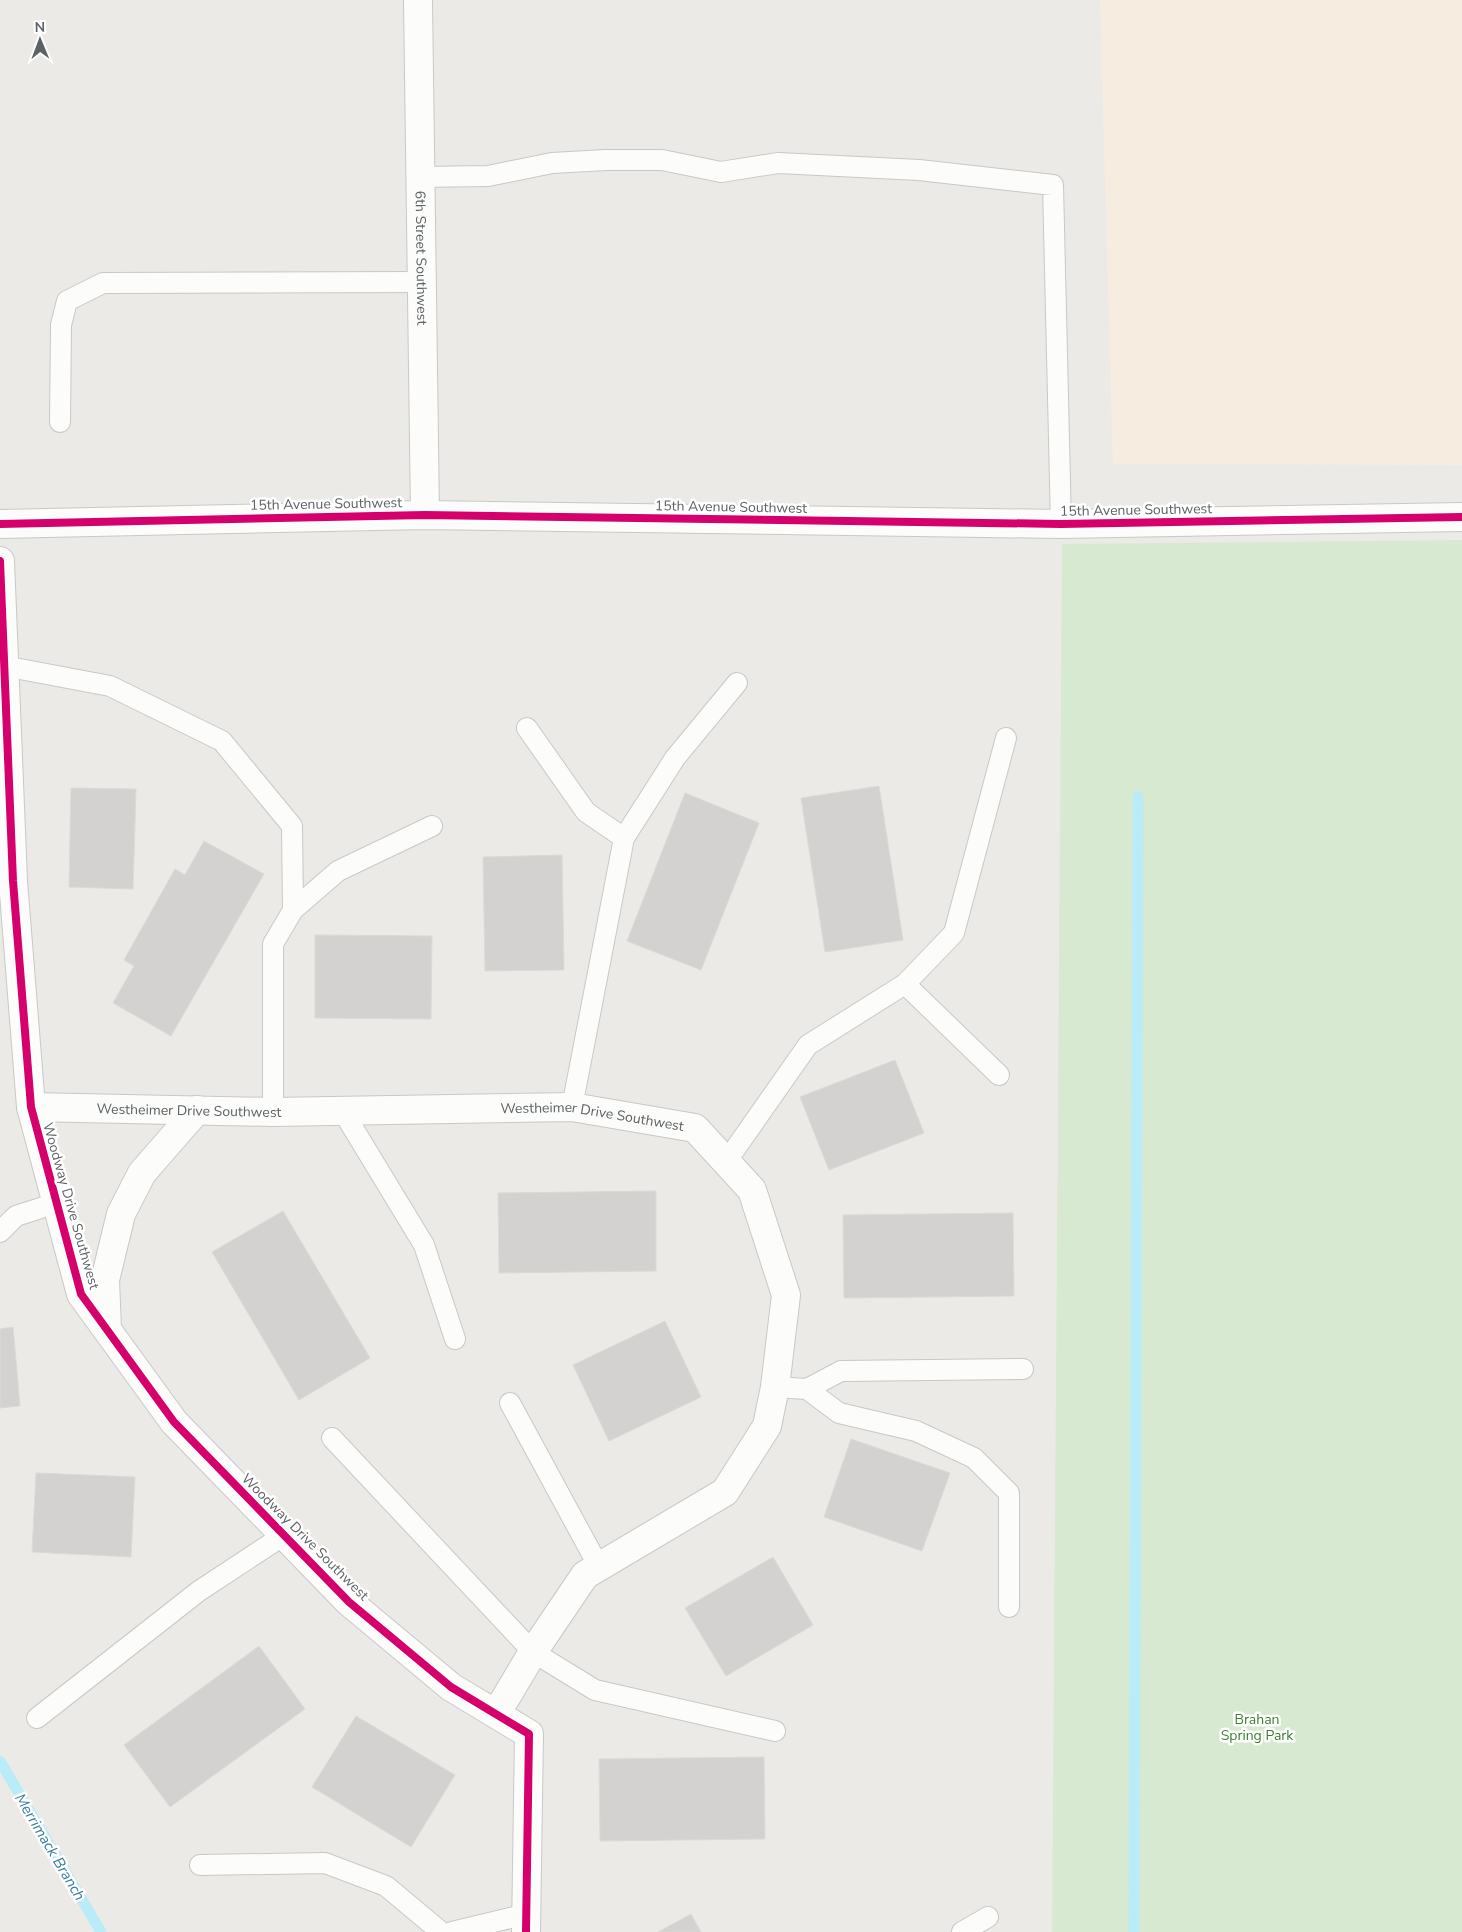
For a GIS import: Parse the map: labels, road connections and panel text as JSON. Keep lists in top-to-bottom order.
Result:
{
  "streets": {
    "street": [
      "6th Street Southwest",
      "15th Avenue Southwest",
      "Westheimer Drive Southwest",
      "Woodway Drive Southwest"
    ]
  },
  "crossings": [
    ["6th Street Southwest", "15th Avenue Southwest"],
    ["Westheimer Drive Southwest", "Woodway Drive Southwest"]
  ],
  "water": ["Merrimack Branch"],
  "parks": ["Brahan Spring Park"],
  "north": "top"
}
